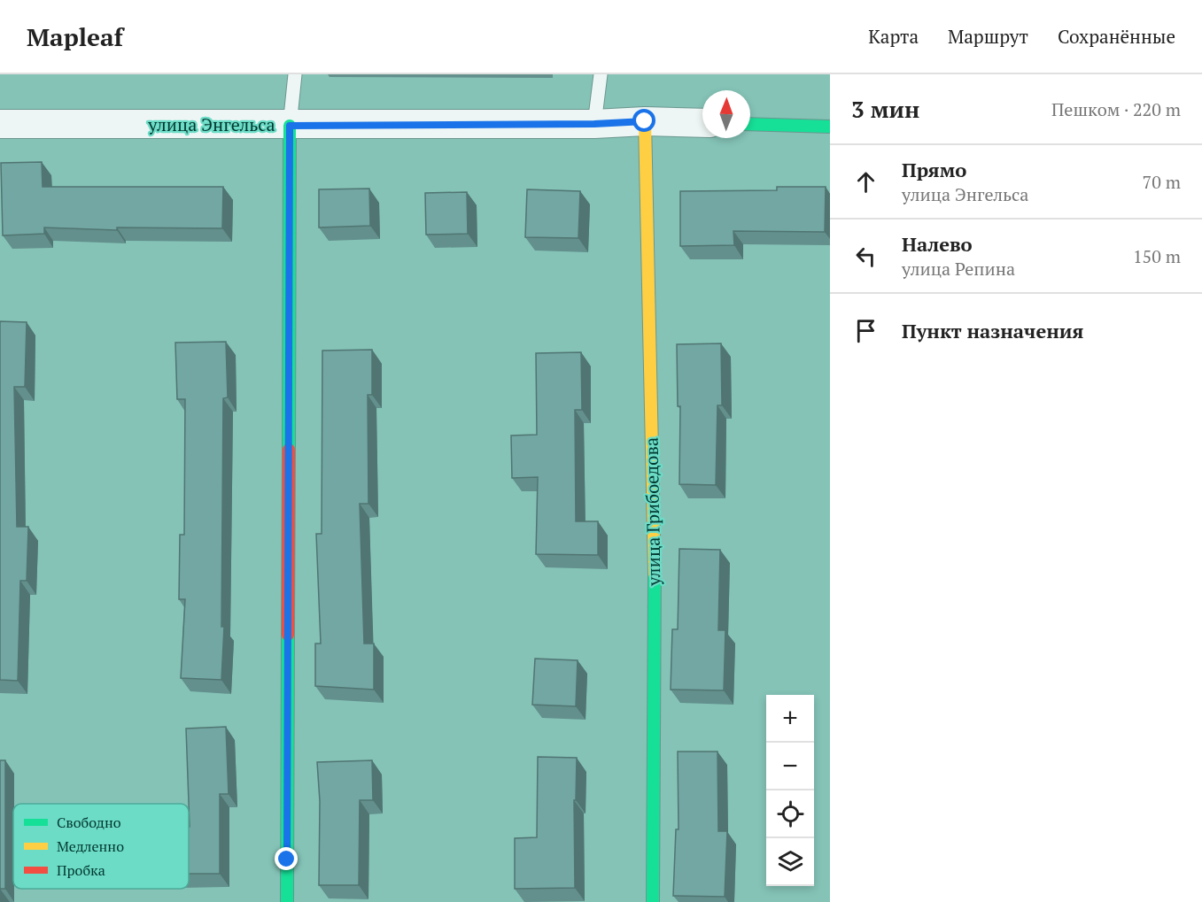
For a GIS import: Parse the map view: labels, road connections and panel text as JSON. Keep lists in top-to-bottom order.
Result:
{
  "streets": {
    "street": ["улица Энгельса", "улица Грибоедова"]
  },
  "crossings": [
    ["улица Энгельса", "улица Грибоедова"]
  ],
  "legend": ["Свободно", "Медленно", "Пробка"],
  "north": "top",
  "page": {
    "header": "Mapleaf",
    "nav": ["Карта", "Маршрут", "Сохранённые"],
    "heading": ["3 мин", "Пешком · 220 m"],
    "list": [
      ["Прямо", "улица Энгельса", "70 m"],
      ["Налево", "улица Репина", "150 m"],
      "Пункт назначения"
    ],
    "map_buttons": ["+", "−"]
  }
}
